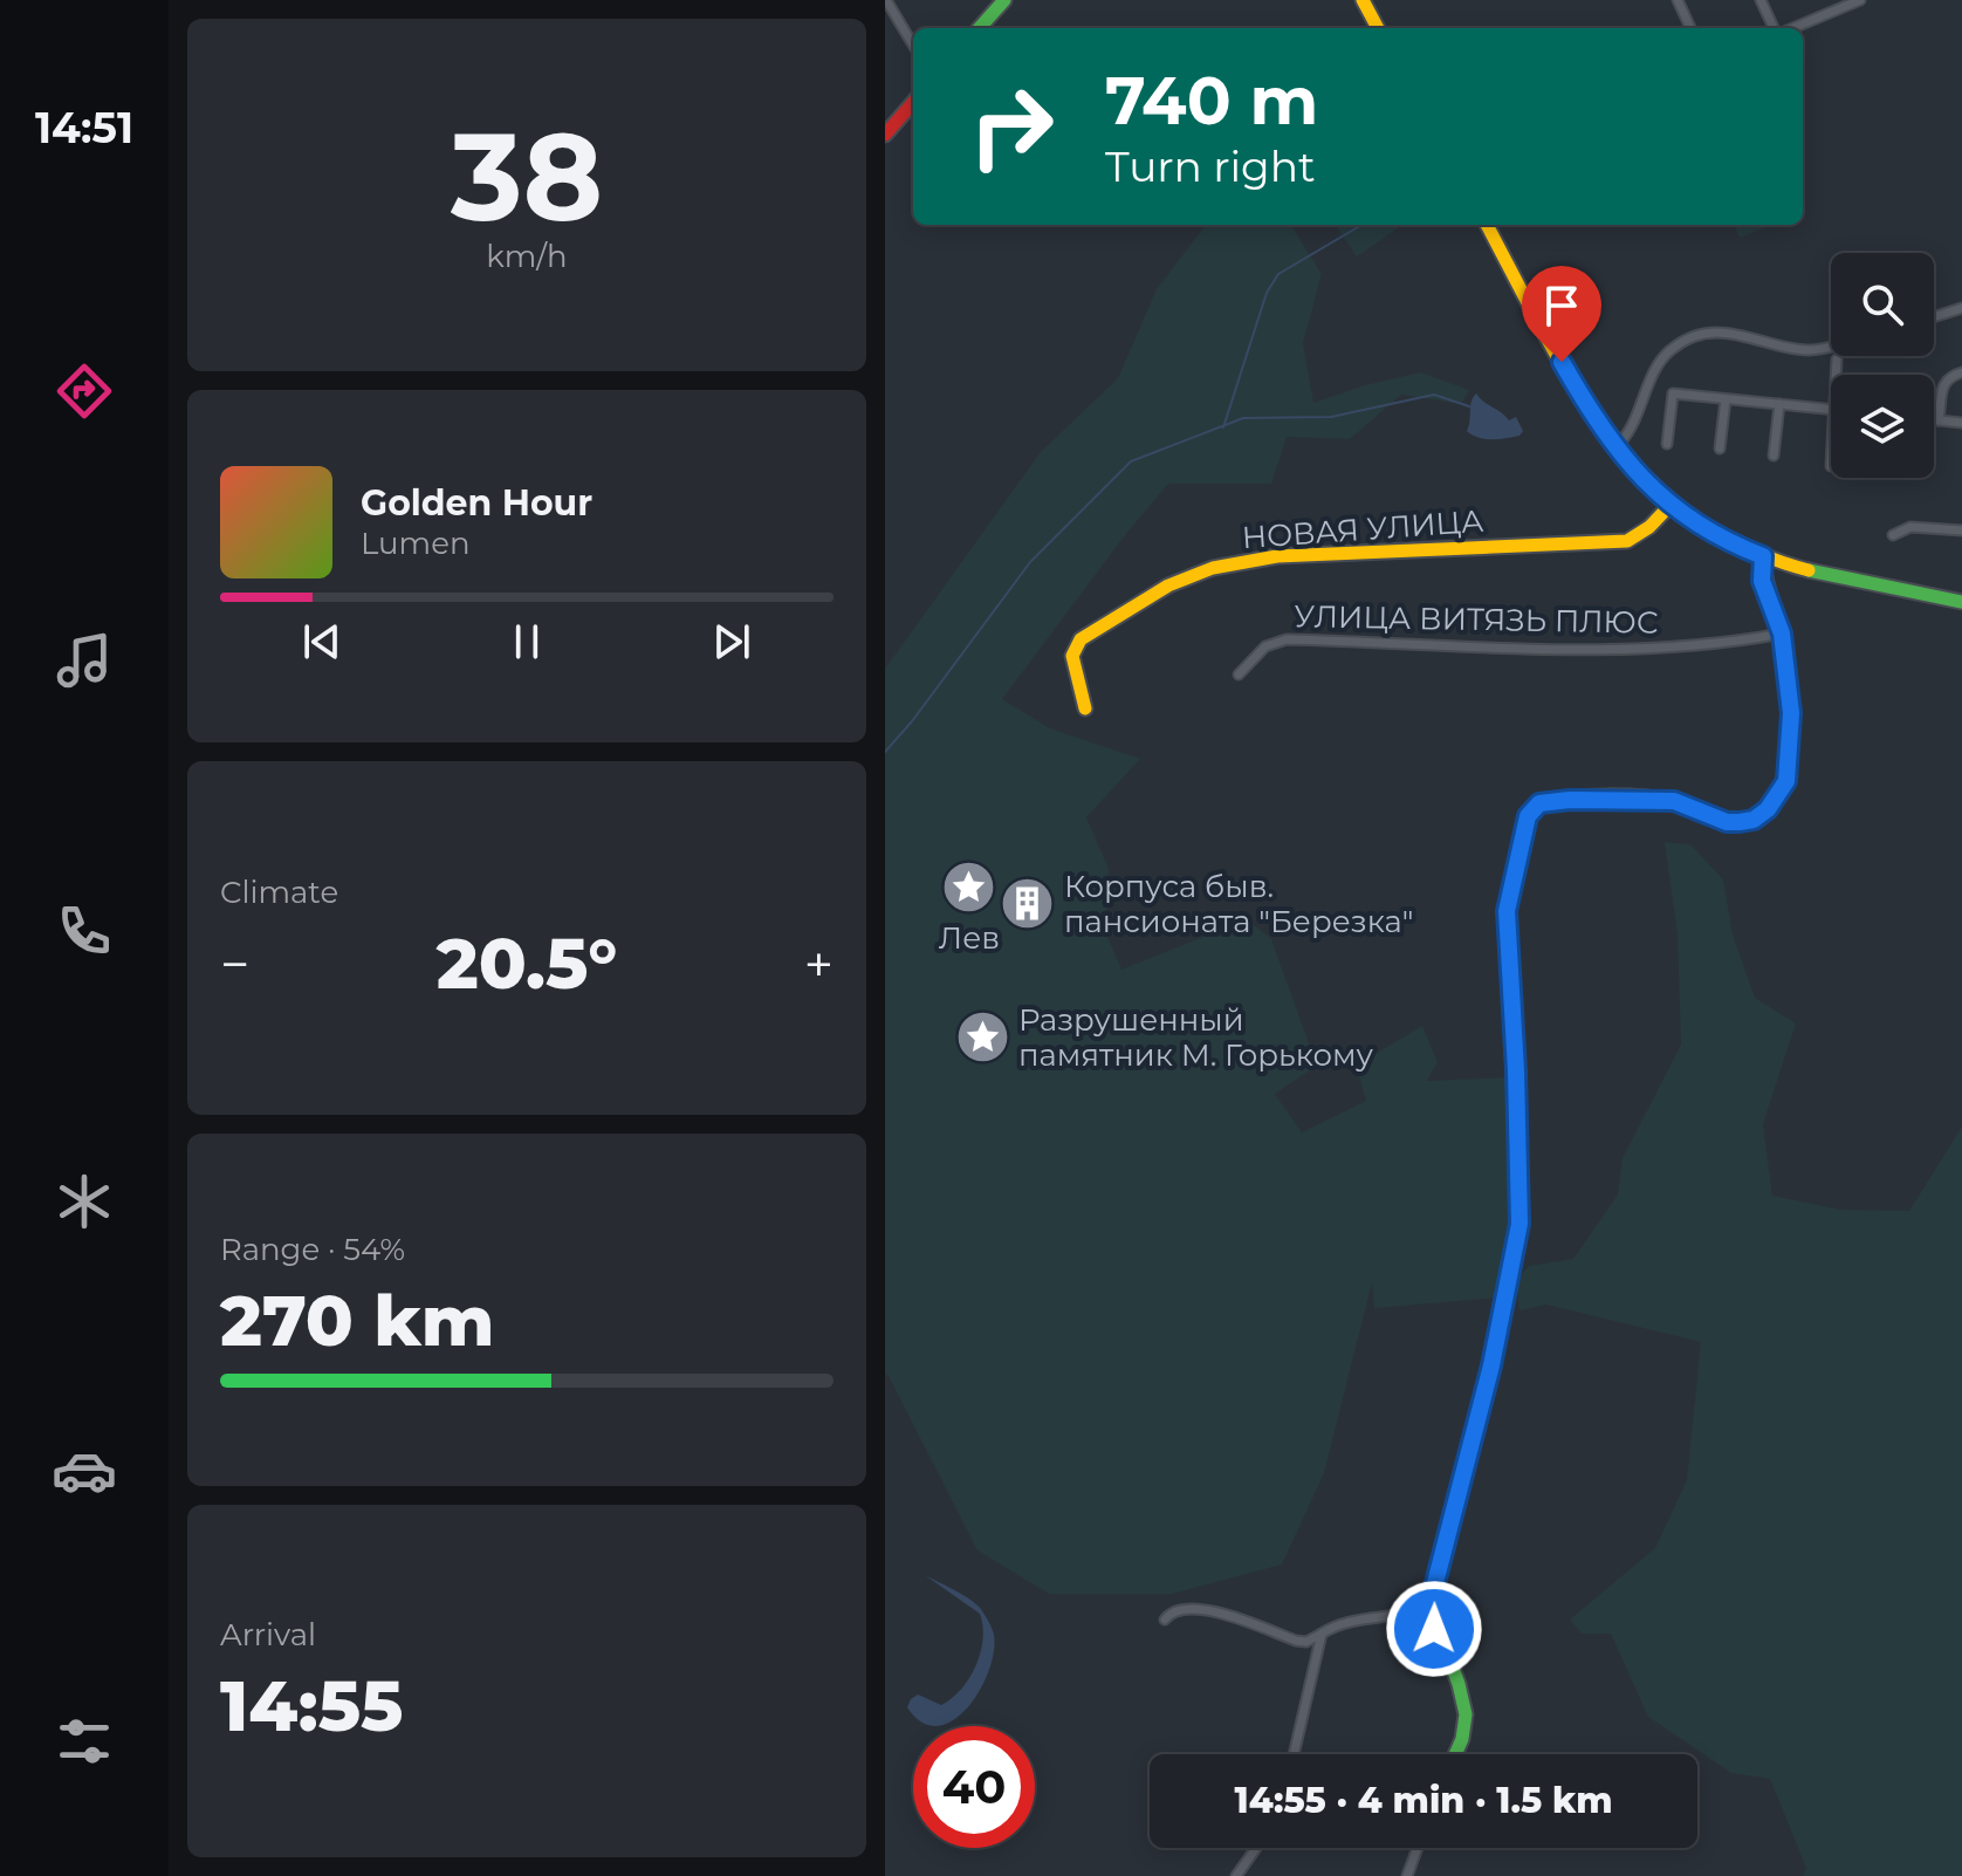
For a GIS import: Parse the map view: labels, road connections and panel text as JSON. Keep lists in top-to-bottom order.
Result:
{
  "streets": {
    "street": ["НОВАЯ УЛИЦА", "УЛИЦА ВИТЯЗЬ ПЛЮС"]
  },
  "places": {
    "place": ["Лев", "Разрушенный памятник М. Горькому"],
    "building": ["Корпуса быв. пансионата \"Березка\""]
  },
  "page": {
    "tabs": "14:51",
    "tile": [
      ["38", "km/h"],
      "Climate",
      ["Range · 54%", "270 km"],
      ["Arrival", "14:55"]
    ],
    "turn": ["740 m", "Turn right"],
    "song": ["Golden Hour", "Lumen"],
    "heat": ["−", "20.5°", "+"],
    "limit": "40",
    "trip": "14:55 · 4 min · 1.5 km"
  }
}
